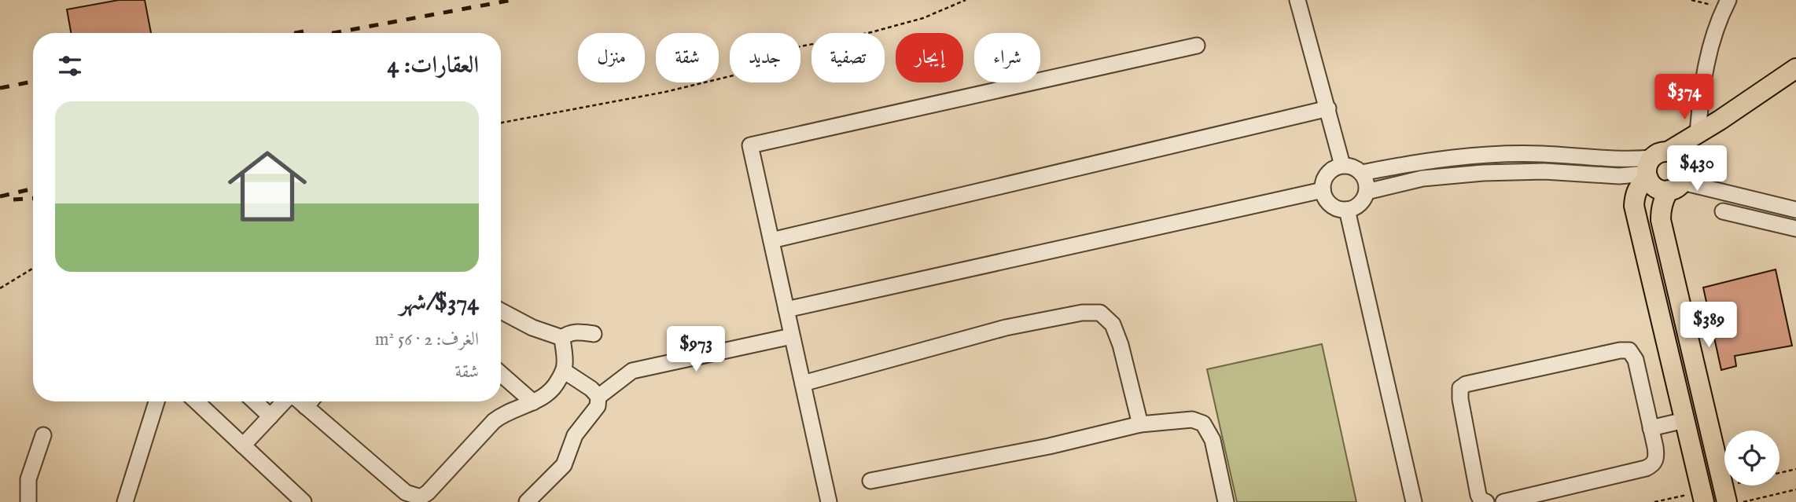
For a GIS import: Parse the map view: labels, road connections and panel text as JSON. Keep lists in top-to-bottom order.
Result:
{
  "page": {
    "chip": [
      "شراء",
      "إيجار",
      "تصفية",
      "جديد",
      "شقة",
      "منزل"
    ],
    "heading": "العقارات: 4",
    "price": [
      "$374",
      "$430",
      "$389",
      "$973"
    ],
    "list": [
      {
        "name": "$374/شهر",
        "note": "الغرف: 2 · 56 m² · شقة"
      }
    ]
  }
}
